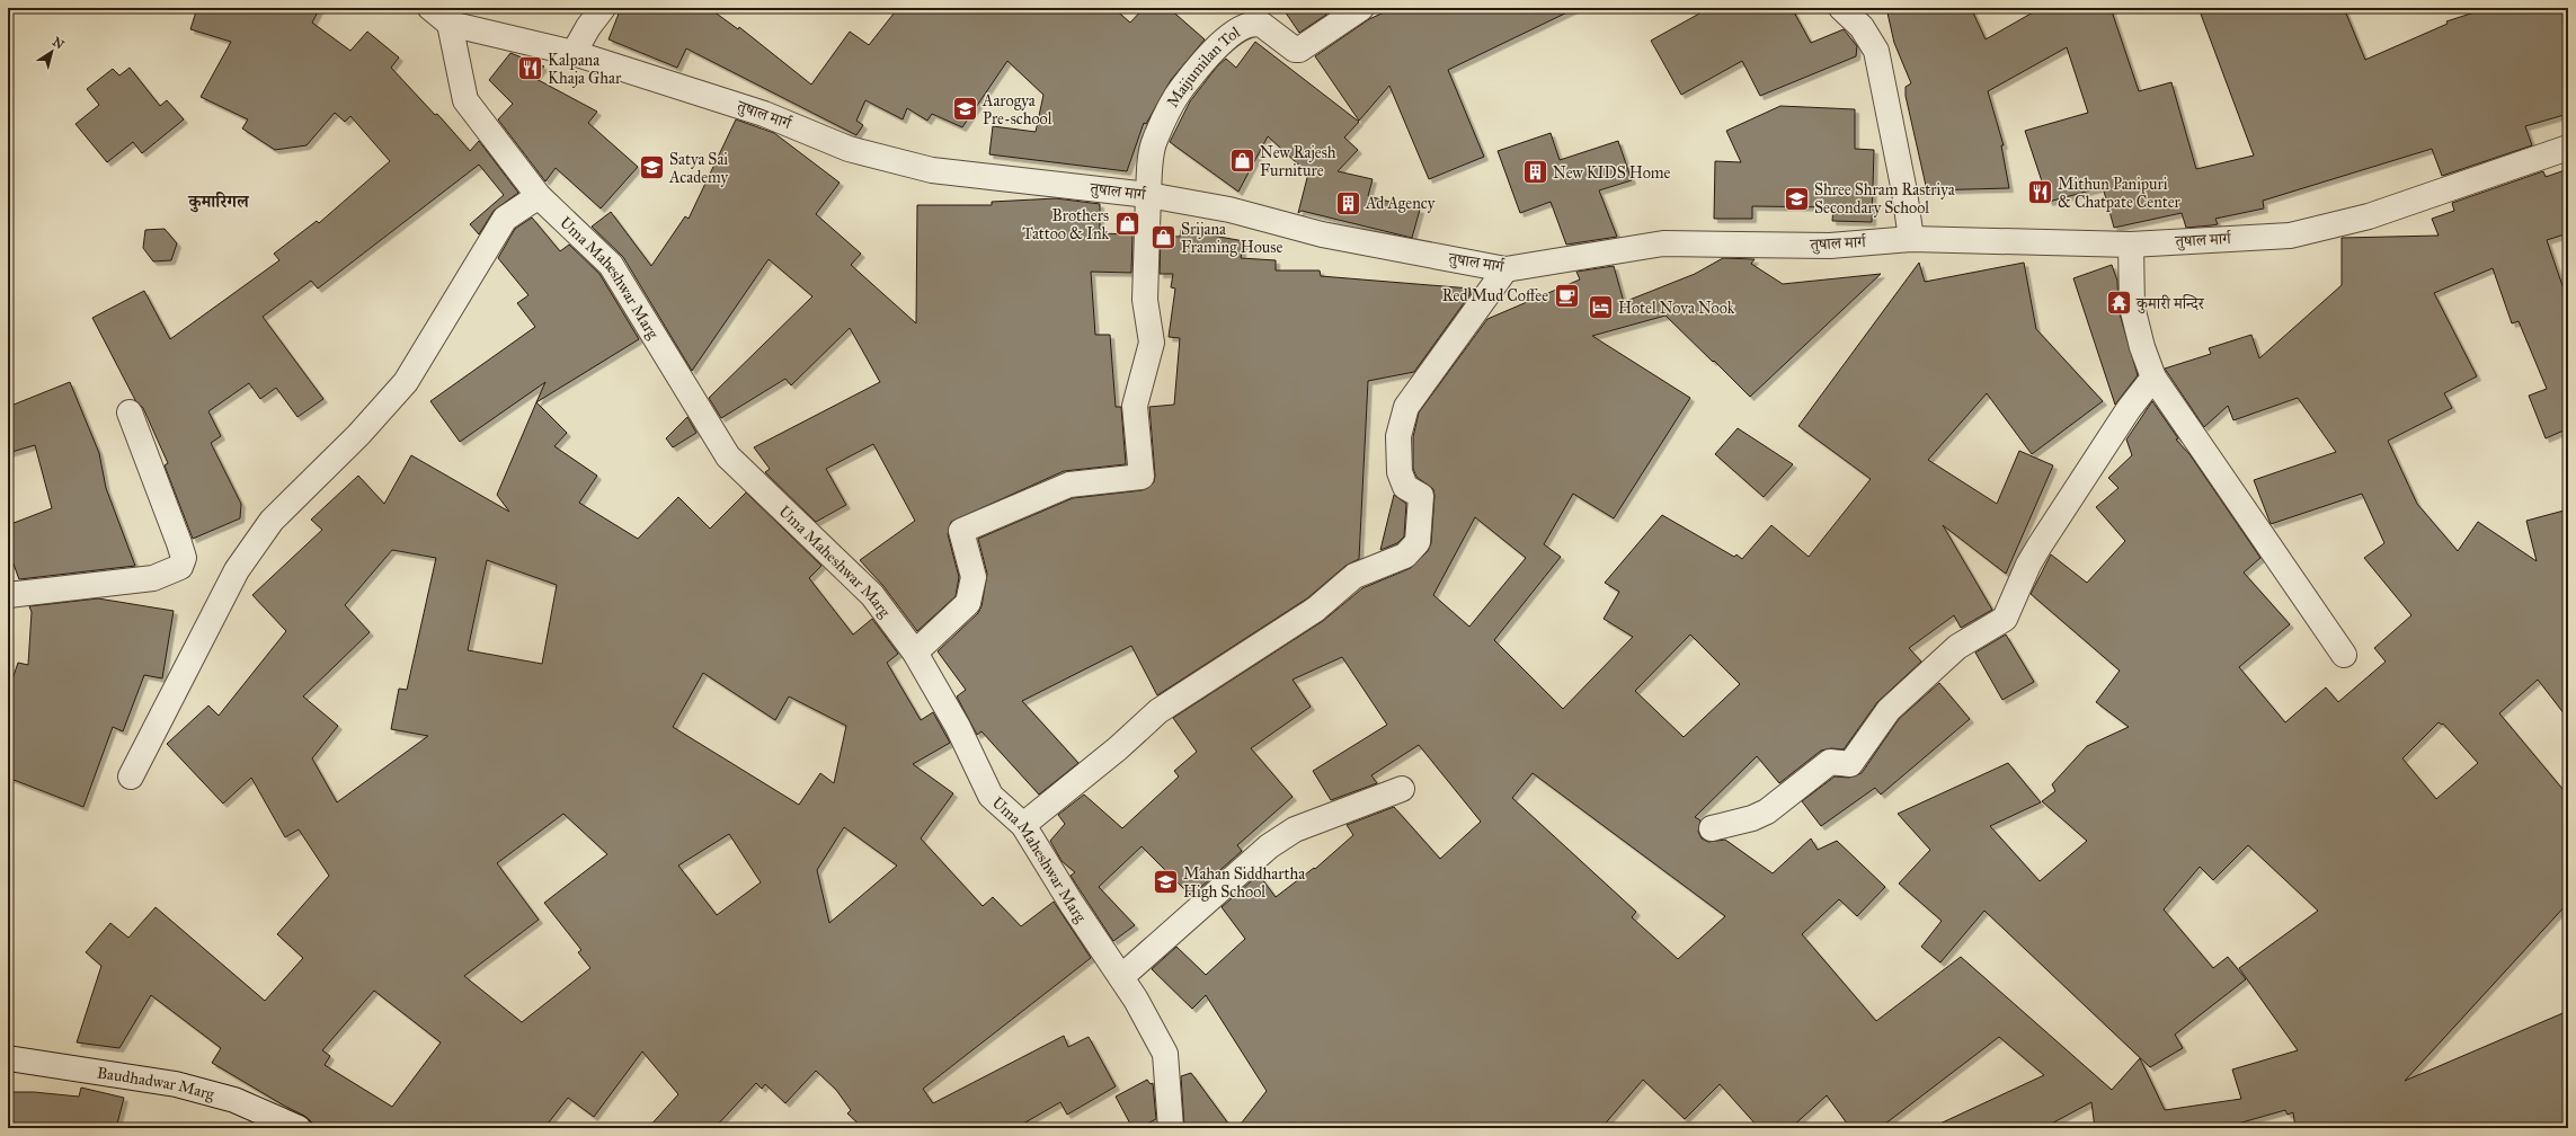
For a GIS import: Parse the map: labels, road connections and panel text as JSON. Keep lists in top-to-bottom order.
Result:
{
  "streets": {
    "street": [
      "Maijumilan Tol",
      "तुषाल मार्ग",
      "Uma Maheshwar Marg",
      "Baudhadwar Marg"
    ]
  },
  "crossings": [
    ["Maijumilan Tol", "तुषाल मार्ग"],
    ["तुषाल मार्ग", "Uma Maheshwar Marg"]
  ],
  "districts": ["कुमारिगल"],
  "places": {
    "restaurant": ["Kalpana Khaja Ghar", "Mithun Panipuri & Chatpate Center"],
    "school or university": [
      "Aarogya Pre-school",
      "Satya Sai Academy",
      "Shree Shram Rastriya Secondary School",
      "Mahan Siddhartha High School"
    ],
    "shop": ["New Rajesh Furniture", "Brothers Tattoo & Ink", "Srijana Framing House"],
    "building": ["New KIDS Home", "Ad Agency"],
    "cafe": ["Red Mud Coffee"],
    "temple": ["कुमारी मन्दिर"],
    "hotel": ["Hotel Nova Nook"]
  },
  "north": "top right"
}
